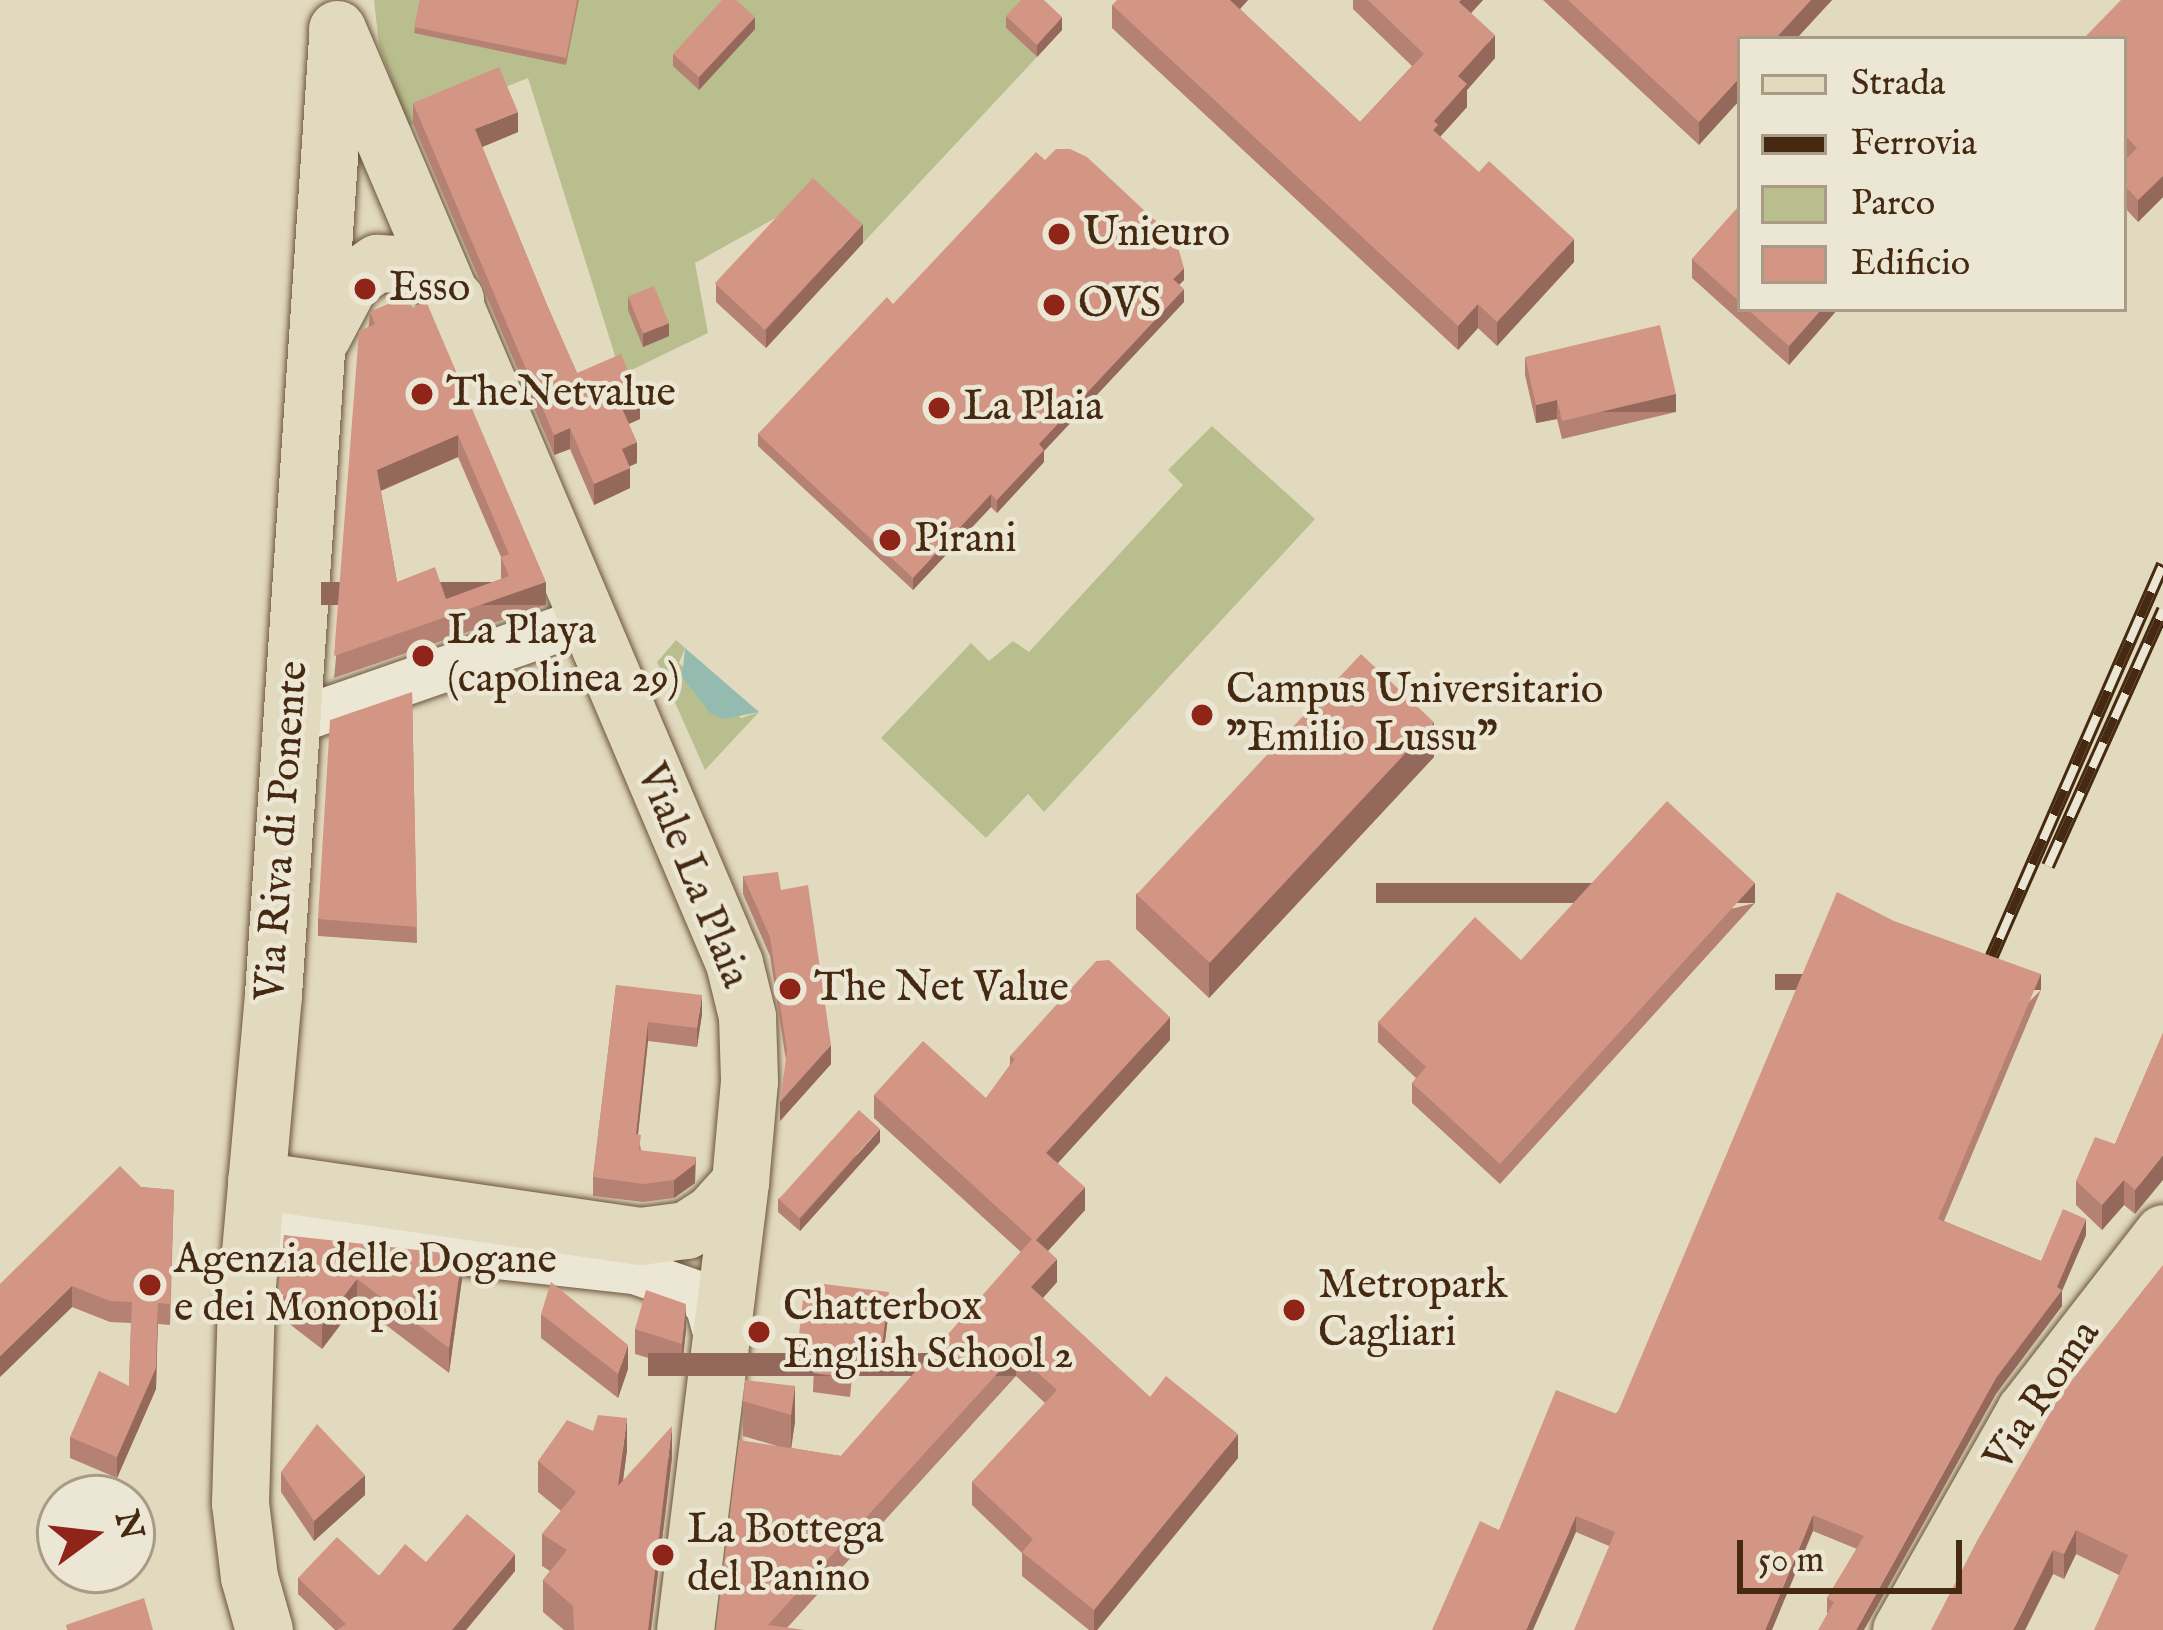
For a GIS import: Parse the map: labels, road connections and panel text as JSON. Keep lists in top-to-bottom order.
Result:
{
  "streets": {
    "main road": ["Via Riva di Ponente", "Viale La Plaia", "Via Roma"]
  },
  "crossings": [
    ["Via Riva di Ponente", "Viale La Plaia"]
  ],
  "places": [
    "Unieuro",
    "Esso",
    "OVS",
    "TheNetvalue",
    "La Plaia",
    "Pirani",
    "La Playa (capolinea 29)",
    "Campus Universitario \"Emilio Lussu\"",
    "The Net Value",
    "Agenzia delle Dogane e dei Monopoli",
    "Metropark Cagliari",
    "Chatterbox English School 2",
    "La Bottega del Panino"
  ],
  "legend": [
    "Strada",
    "Ferrovia",
    "Parco",
    "Edificio"
  ],
  "scale_bar": "50 m",
  "north": "right"
}
